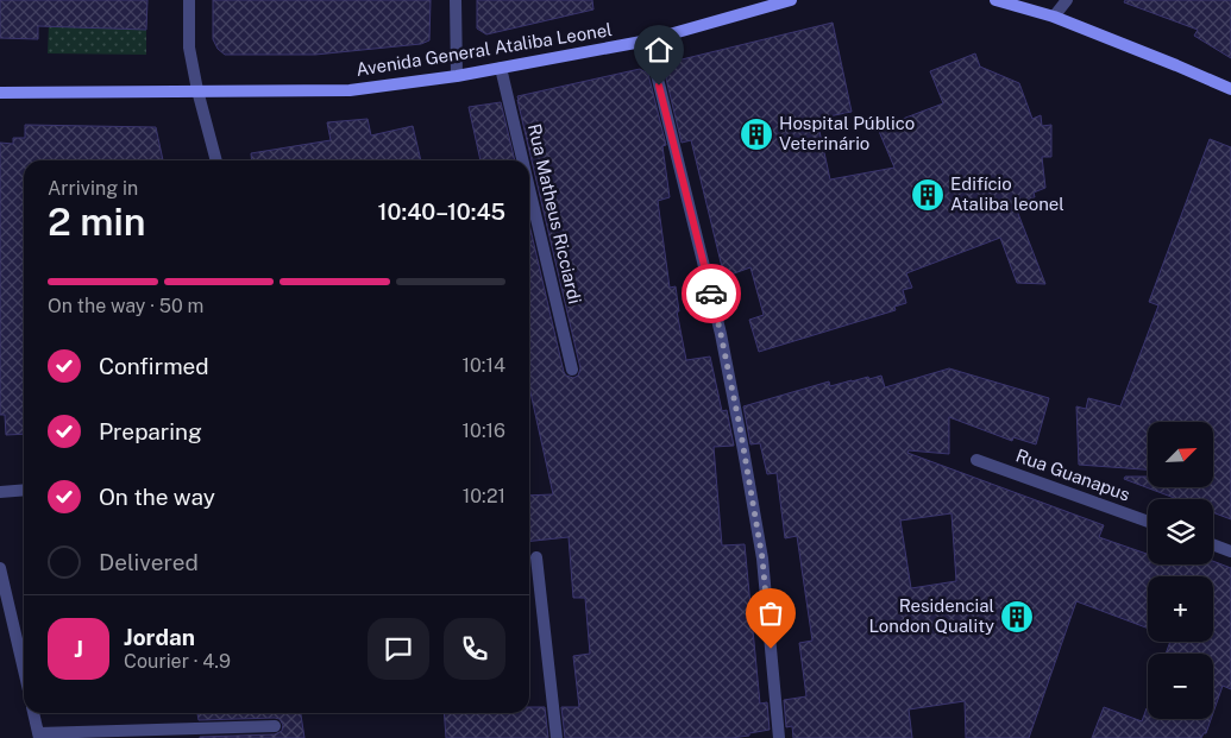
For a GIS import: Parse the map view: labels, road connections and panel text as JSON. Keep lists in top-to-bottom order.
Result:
{
  "streets": {
    "main road": ["Avenida General Ataliba Leonel"],
    "street": ["Rua Matheus Ricciardi", "Rua Guanapus"]
  },
  "crossings": [
    ["Avenida General Ataliba Leonel", "Rua Matheus Ricciardi"]
  ],
  "places": {
    "building": ["Hospital Público Veterinário", "Edifício Ataliba leonel", "Residencial London Quality"]
  },
  "north": "top right",
  "page": {
    "heading": ["2 min", "Arriving in", "10:40–10:45"],
    "panel": ["Jordan", "Courier · 4.9"],
    "bar": "On the way · 50 m",
    "list": [
      ["Confirmed", "10:14"],
      ["Preparing", "10:16"],
      ["On the way", "10:21"],
      "Delivered"
    ],
    "map_buttons": ["+", "−"],
    "round": "J"
  }
}
